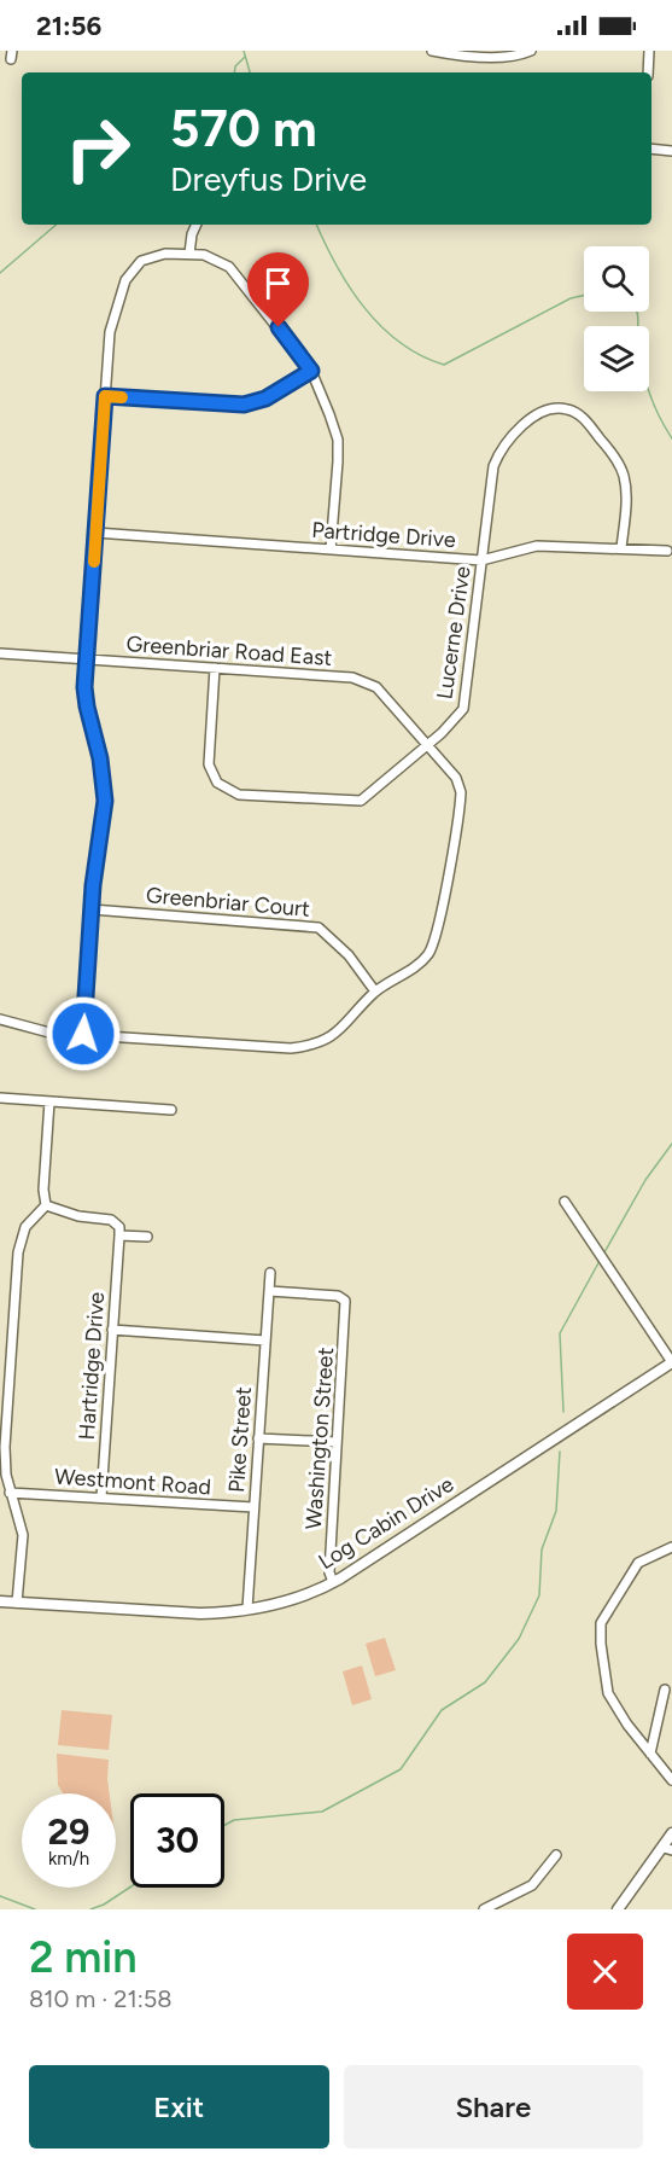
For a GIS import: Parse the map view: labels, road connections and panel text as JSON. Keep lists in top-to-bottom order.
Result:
{
  "streets": {
    "street": [
      "Partridge Drive",
      "Lucerne Drive",
      "Greenbriar Road East",
      "Greenbriar Court",
      "Hartridge Drive",
      "Washington Street",
      "Pike Street",
      "Westmont Road",
      "Log Cabin Drive"
    ]
  },
  "crossings": [
    ["Partridge Drive", "Lucerne Drive"],
    ["Lucerne Drive", "Greenbriar Road East"],
    ["Greenbriar Road East", "Greenbriar Court"],
    ["Hartridge Drive", "Westmont Road"],
    ["Washington Street", "Pike Street"],
    ["Washington Street", "Log Cabin Drive"],
    ["Pike Street", "Westmont Road"],
    ["Pike Street", "Log Cabin Drive"]
  ],
  "page": {
    "status": "21:56",
    "turn": ["570 m", "Dreyfus Drive"],
    "speed": "29 km/h",
    "limit": "30",
    "heading": ["2 min", "810 m · 21:58"],
    "buttons": ["Exit", "Share"]
  }
}
